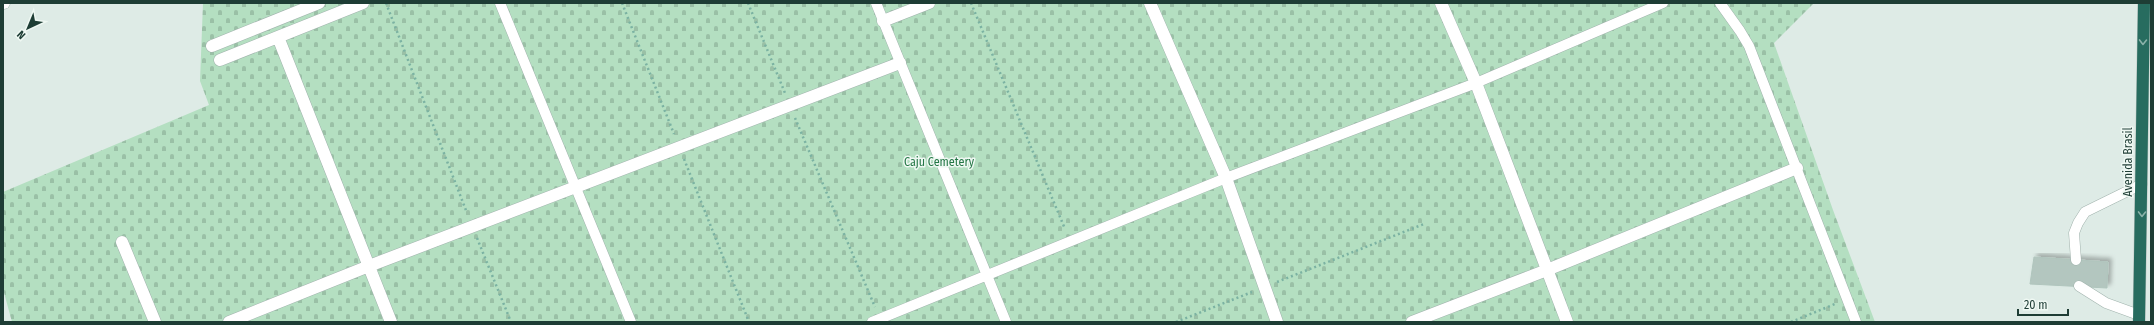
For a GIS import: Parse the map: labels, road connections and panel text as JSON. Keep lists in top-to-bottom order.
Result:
{
  "streets": {
    "highway": ["Avenida Brasil"]
  },
  "one_way": ["Avenida Brasil"],
  "parks": ["Caju Cemetery"],
  "scale_bar": "20 m",
  "north": "bottom left"
}
